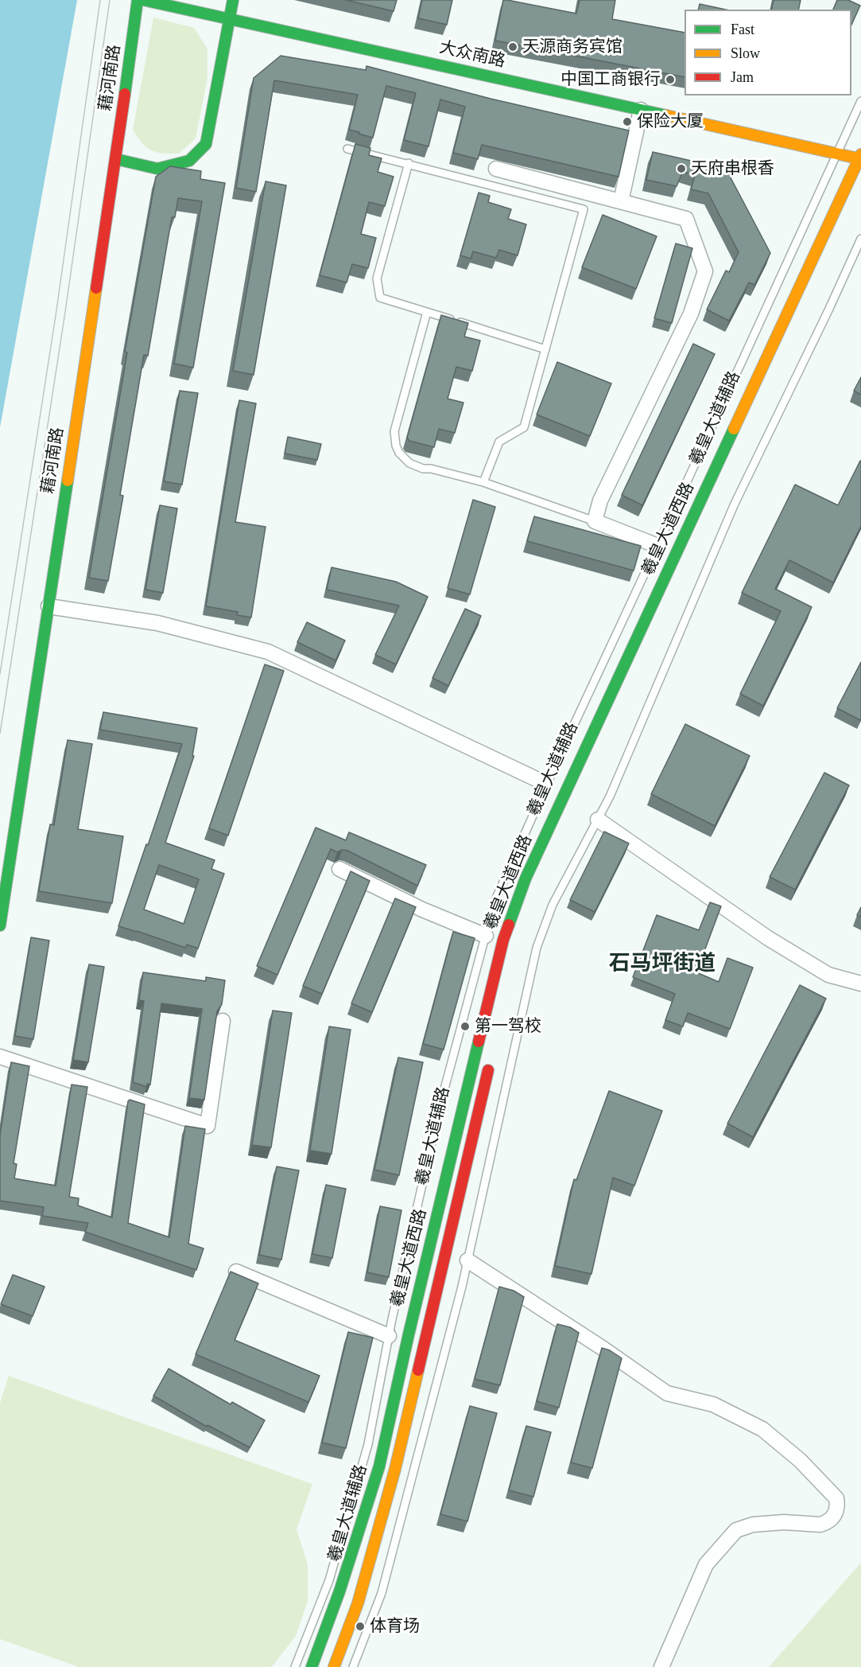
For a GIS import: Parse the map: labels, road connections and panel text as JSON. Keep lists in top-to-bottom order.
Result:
{
  "streets": {
    "main road": ["大众南路", "藉河南路", "羲皇大道西路"],
    "lane": ["羲皇大道辅路"]
  },
  "crossings": [
    ["大众南路", "羲皇大道辅路"],
    ["大众南路", "羲皇大道西路"]
  ],
  "districts": ["石马坪街道"],
  "places": [
    "天源商务宾馆",
    "中国工商银行",
    "保险大厦",
    "天府串根香",
    "第一驾校",
    "体育场"
  ],
  "legend": ["Fast", "Slow", "Jam"]
}
